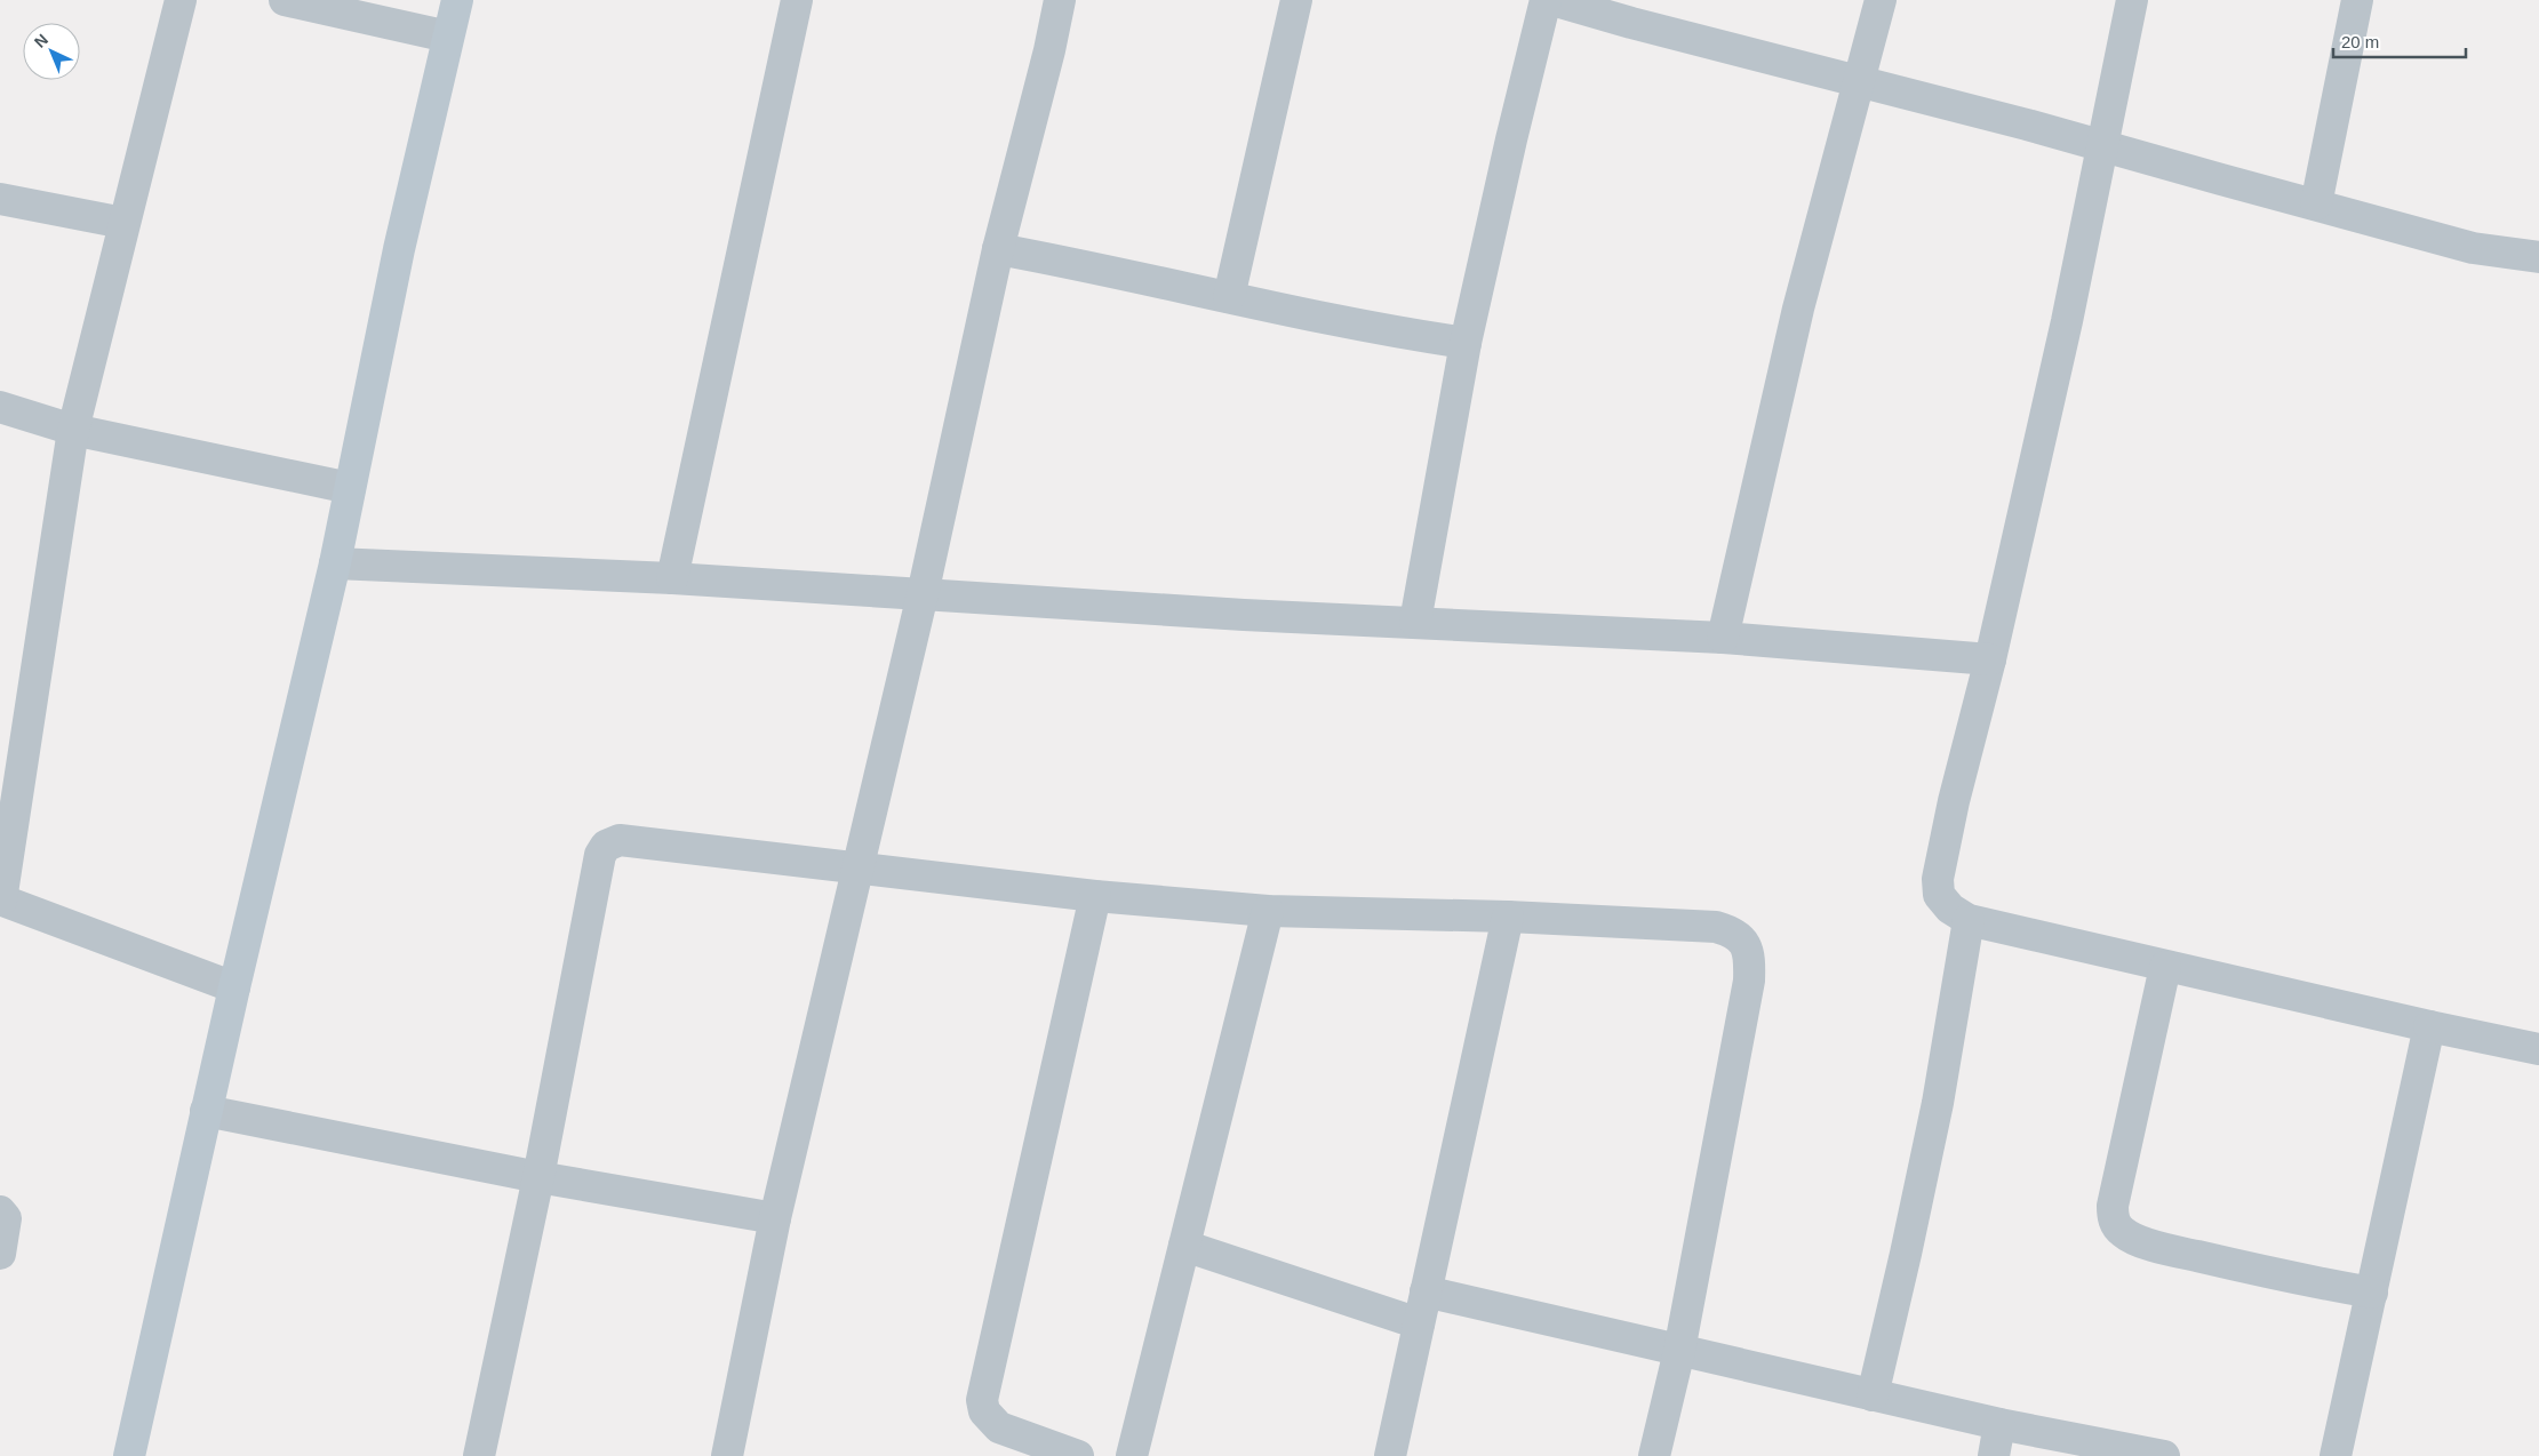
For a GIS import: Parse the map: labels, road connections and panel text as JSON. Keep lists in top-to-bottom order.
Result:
{
  "scale_bar": "20 m",
  "north": "top left"
}
